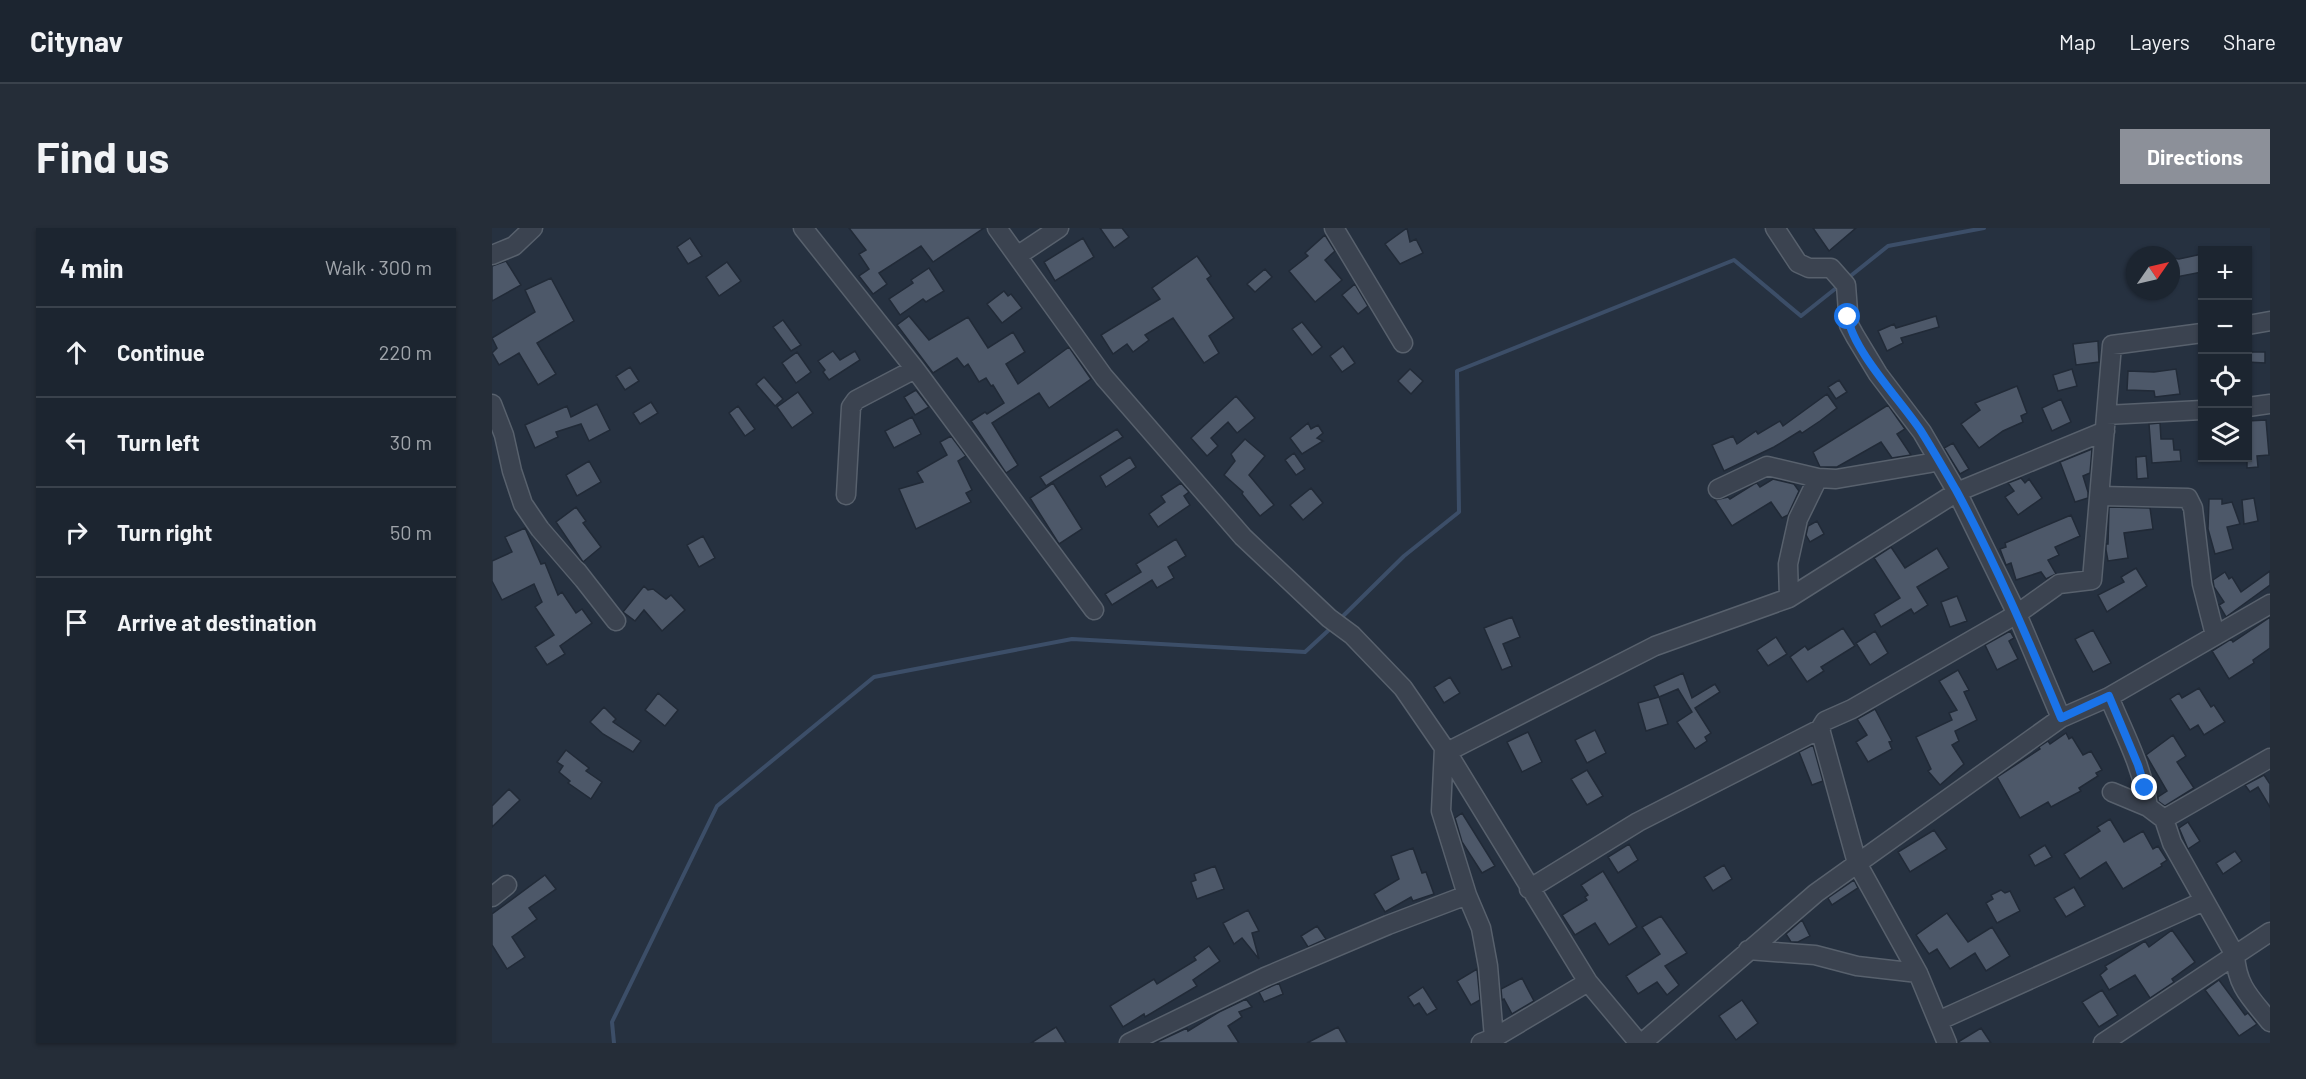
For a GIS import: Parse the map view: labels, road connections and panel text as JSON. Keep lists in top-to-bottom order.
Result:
{
  "north": "top right",
  "page": {
    "header": "Citynav",
    "nav": ["Map", "Layers", "Share"],
    "buttons": "Directions",
    "title": "Find us",
    "heading": ["4 min", "Walk · 300 m"],
    "map_buttons": ["+", "−"],
    "list": [
      ["Continue", "220 m"],
      ["Turn left", "30 m"],
      ["Turn right", "50 m"],
      "Arrive at destination"
    ]
  }
}
